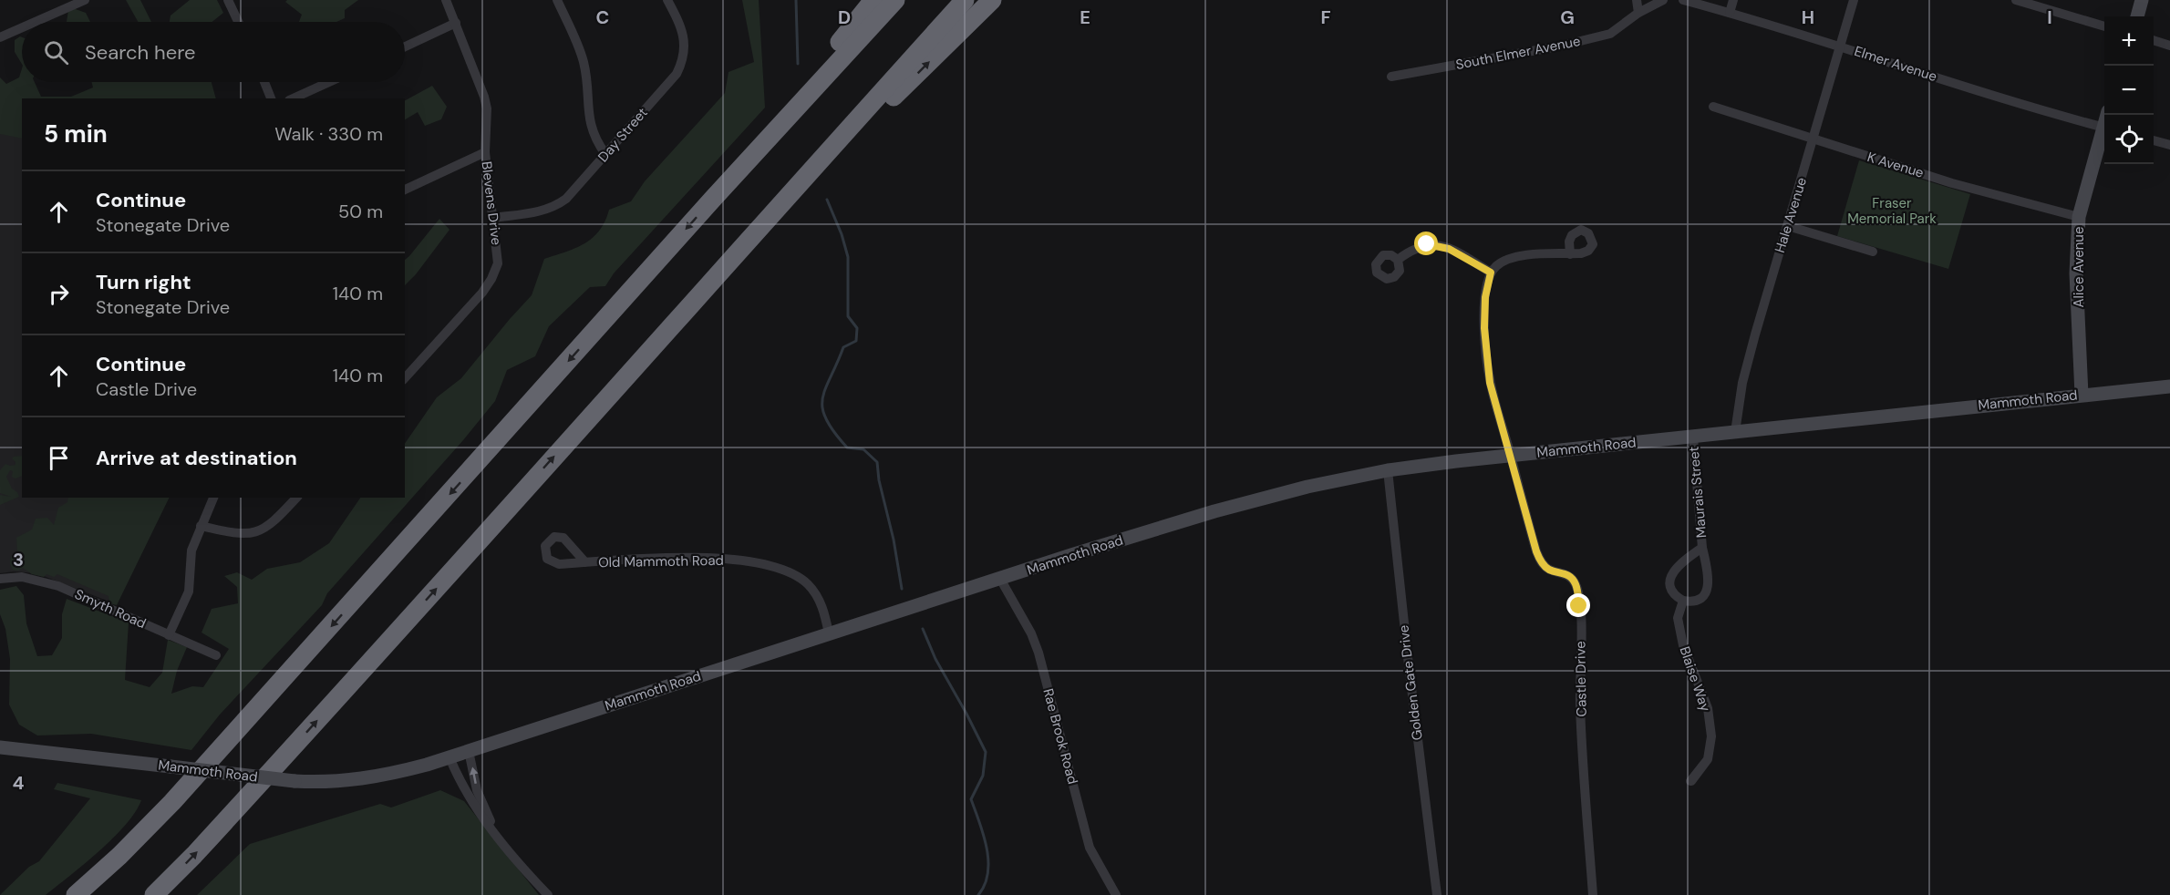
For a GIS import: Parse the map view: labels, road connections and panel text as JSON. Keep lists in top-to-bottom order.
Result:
{
  "streets": {
    "main road": ["Alice Avenue", "Mammoth Road"],
    "street": [
      "South Elmer Avenue",
      "Elmer Avenue",
      "Day Street",
      "K Avenue",
      "Blevens Drive",
      "Hale Avenue",
      "Maurais Street",
      "Old Mammoth Road",
      "Smyth Road",
      "Castle Drive",
      "Blaise Way",
      "Golden Gate Drive",
      "Rae Brook Road"
    ]
  },
  "crossings": [
    ["Elmer Avenue", "Hale Avenue"],
    ["Day Street", "Blevens Drive"],
    ["K Avenue", "Hale Avenue"],
    ["K Avenue", "Alice Avenue"],
    ["Hale Avenue", "Mammoth Road"],
    ["Alice Avenue", "Mammoth Road"],
    ["Mammoth Road", "Maurais Street"],
    ["Mammoth Road", "Old Mammoth Road"],
    ["Mammoth Road", "Castle Drive"],
    ["Mammoth Road", "Golden Gate Drive"],
    ["Mammoth Road", "Rae Brook Road"],
    ["Maurais Street", "Blaise Way"]
  ],
  "parks": ["Fraser Memorial Park"],
  "page": {
    "map_buttons": ["+", "−"],
    "search": "Search here",
    "heading": ["5 min", "Walk · 330 m"],
    "list": [
      ["Continue", "Stonegate Drive", "50 m"],
      ["Turn right", "Stonegate Drive", "140 m"],
      ["Continue", "Castle Drive", "140 m"],
      "Arrive at destination"
    ]
  },
  "grid": {
    "columns": [
      "C",
      "D",
      "E",
      "F",
      "G",
      "H",
      "I"
    ],
    "rows": ["3", "4"]
  }
}
